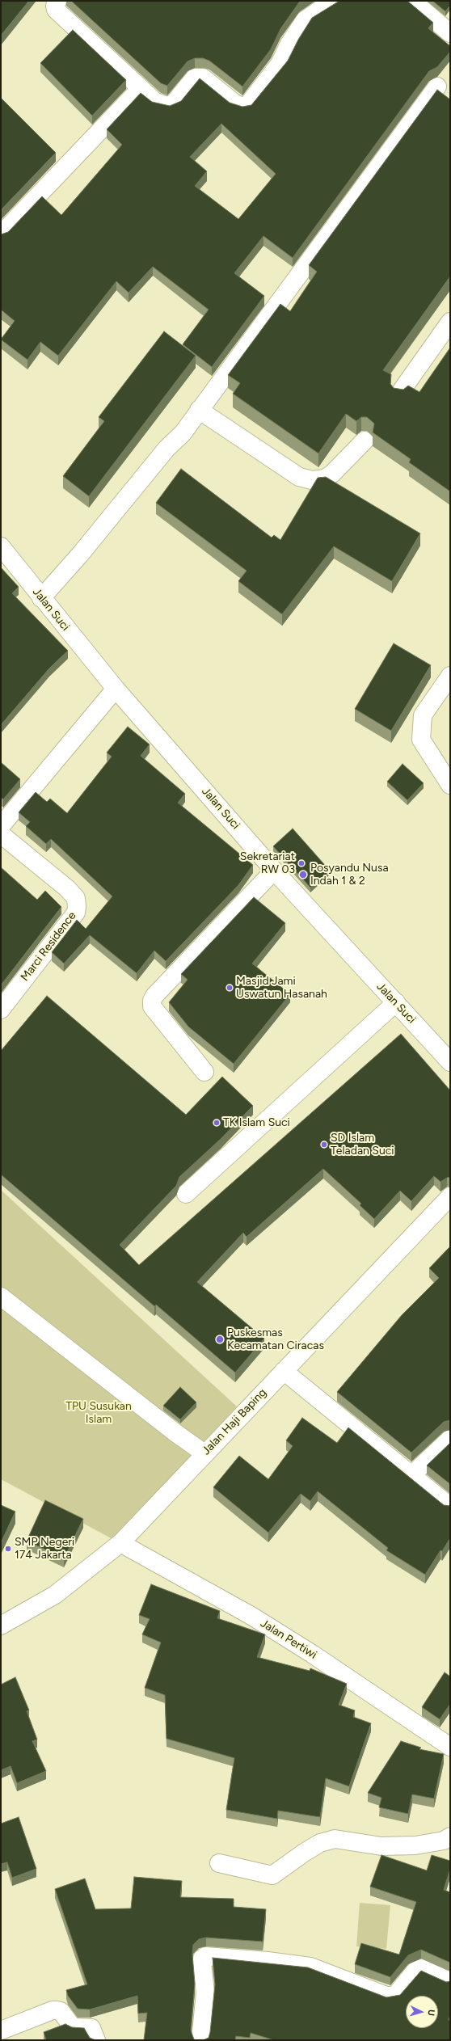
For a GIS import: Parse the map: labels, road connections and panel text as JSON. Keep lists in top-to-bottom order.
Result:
{
  "streets": {
    "street": [
      "Jalan Suci",
      "Marci Residence",
      "Jalan Haji Baping",
      "Jalan Pertiwi"
    ]
  },
  "crossings": [
    ["Jalan Haji Baping", "Jalan Pertiwi"]
  ],
  "parks": ["TPU Susukan Islam"],
  "places": [
    "Sekretariat RW 03",
    "Posyandu Nusa Indah 1 & 2",
    "Masjid Jami Uswatun Hasanah",
    "TK Islam Suci",
    "SD Islam Teladan Suci",
    "Puskesmas Kecamatan Ciracas",
    "SMP Negeri 174 Jakarta"
  ],
  "north": "right"
}
